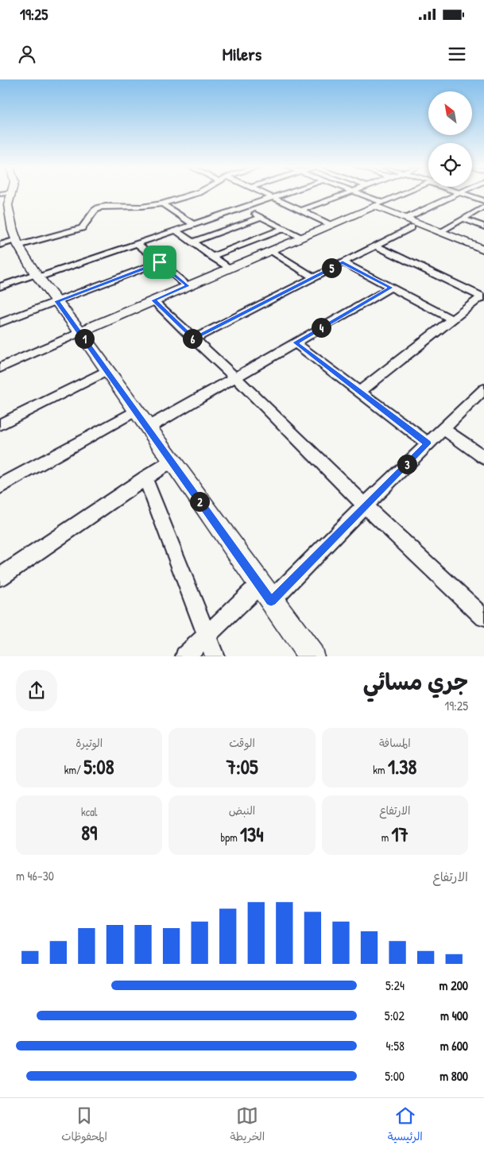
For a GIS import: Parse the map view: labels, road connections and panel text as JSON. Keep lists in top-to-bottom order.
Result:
{
  "north": "top left",
  "page": {
    "status": "19:25",
    "header": "Milers",
    "pins": [
      "5",
      "4",
      "1",
      "6",
      "3",
      "2"
    ],
    "heading": ["جري مسائي", "19:25"],
    "stats": [
      ["المسافة", "1.38 km"],
      ["الوقت", "7:05"],
      ["الوتيرة", "5:08 /km"],
      ["الارتفاع", "17 m"],
      ["النبض", "134 bpm"],
      ["kcal", "89"]
    ],
    "chart": ["الارتفاع", "30–46 m"],
    "list": [
      {
        "name": "200 m",
        "note": "5:24"
      },
      {
        "name": "400 m",
        "note": "5:02"
      },
      {
        "name": "600 m",
        "note": "4:58"
      },
      {
        "name": "800 m",
        "note": "5:00"
      }
    ],
    "tabs": ["الرئيسية", "الخريطة", "المحفوظات"]
  }
}
